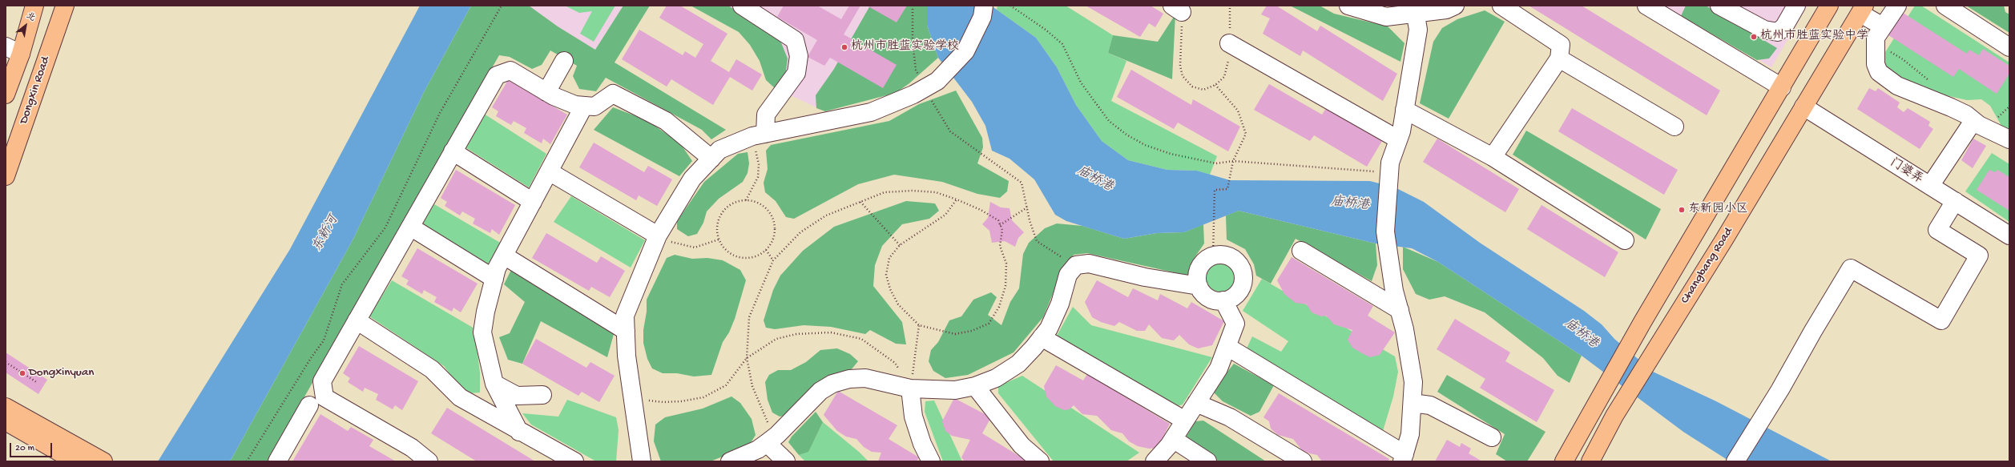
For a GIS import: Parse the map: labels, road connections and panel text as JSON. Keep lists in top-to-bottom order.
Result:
{
  "streets": {
    "main road": ["Dongxin Road", "Changbang Road"],
    "street": ["门婆弄"]
  },
  "crossings": [
    ["门婆弄", "Changbang Road"]
  ],
  "water": ["庙桥港", "东新河"],
  "places": [
    "杭州市胜蓝实验中学",
    "杭州市胜蓝实验学校",
    "东新园小区",
    "Dongxinyuan"
  ],
  "scale_bar": "20 m",
  "north": "top right"
}
